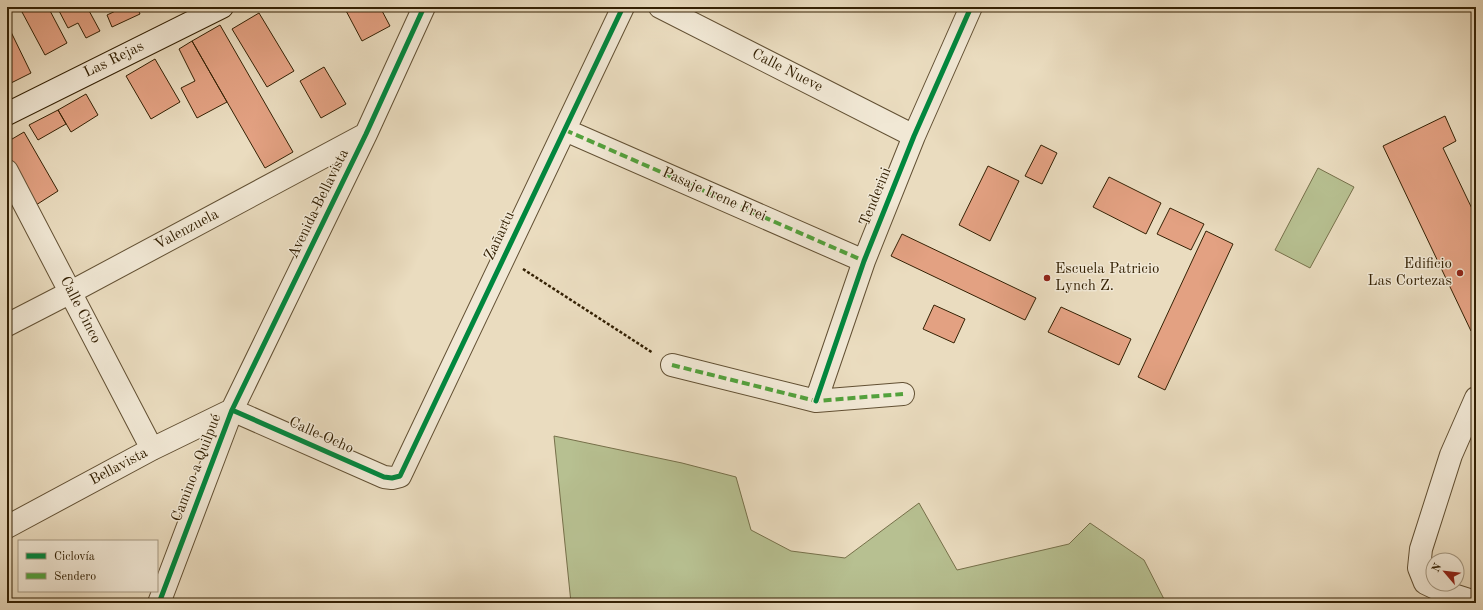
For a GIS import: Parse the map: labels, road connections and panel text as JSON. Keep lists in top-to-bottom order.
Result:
{
  "streets": {
    "street": [
      "Las Rejas",
      "Calle Nueve",
      "Pasaje Irene Frei",
      "Tenderini",
      "Avenida Bellavista",
      "Valenzuela",
      "Zañartu",
      "Calle Cinco",
      "Calle Ocho",
      "Bellavista",
      "Camino a Quilpué"
    ]
  },
  "crossings": [
    ["Calle Nueve", "Tenderini"],
    ["Pasaje Irene Frei", "Tenderini"],
    ["Pasaje Irene Frei", "Zañartu"],
    ["Avenida Bellavista", "Valenzuela"],
    ["Avenida Bellavista", "Calle Ocho"],
    ["Avenida Bellavista", "Bellavista"],
    ["Avenida Bellavista", "Camino a Quilpué"],
    ["Valenzuela", "Calle Cinco"],
    ["Zañartu", "Calle Ocho"],
    ["Calle Cinco", "Bellavista"],
    ["Calle Ocho", "Bellavista"],
    ["Calle Ocho", "Camino a Quilpué"],
    ["Bellavista", "Camino a Quilpué"]
  ],
  "places": ["Edificio Las Cortezas", "Escuela Patricio Lynch Z."],
  "legend": ["Ciclovía", "Sendero"],
  "north": "top left"
}
